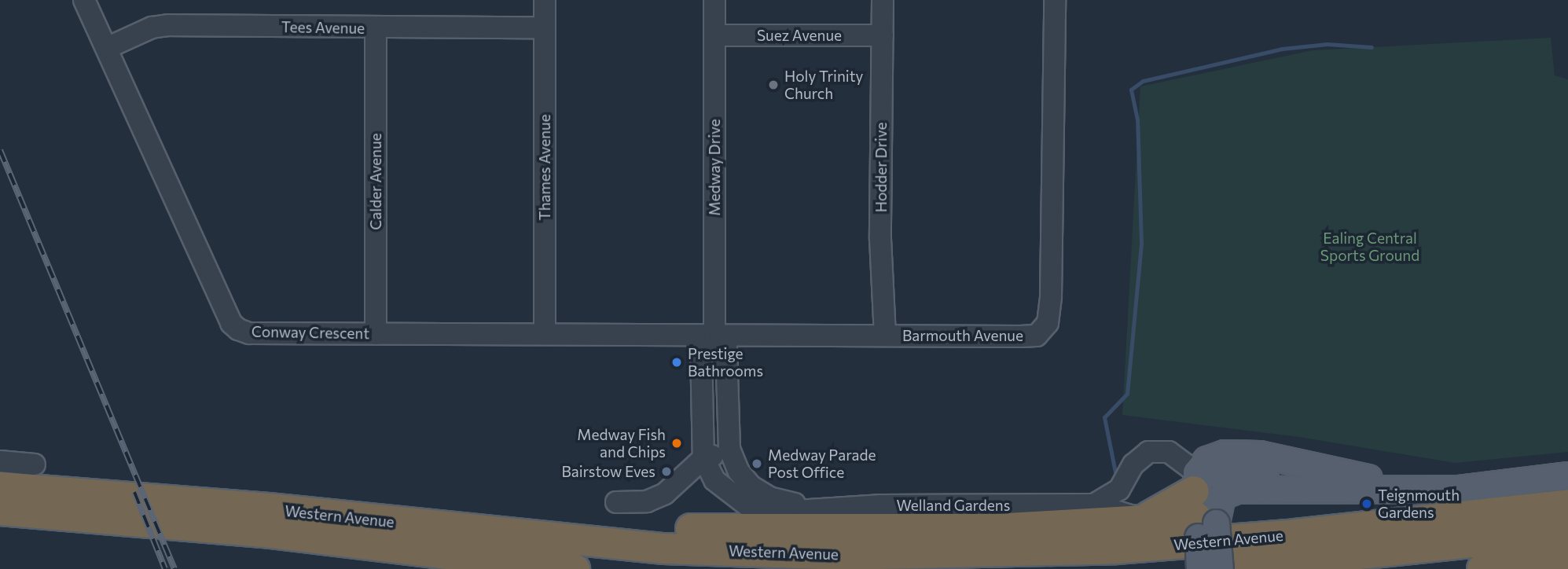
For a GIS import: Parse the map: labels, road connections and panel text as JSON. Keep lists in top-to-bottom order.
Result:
{
  "streets": {
    "highway": ["Western Avenue"],
    "street": [
      "Tees Avenue",
      "Suez Avenue",
      "Thames Avenue",
      "Medway Drive",
      "Hodder Drive",
      "Calder Avenue",
      "Conway Crescent",
      "Barmouth Avenue",
      "Welland Gardens"
    ]
  },
  "crossings": [
    ["Tees Avenue", "Thames Avenue"],
    ["Tees Avenue", "Calder Avenue"],
    ["Tees Avenue", "Conway Crescent"],
    ["Suez Avenue", "Medway Drive"],
    ["Suez Avenue", "Hodder Drive"],
    ["Thames Avenue", "Conway Crescent"],
    ["Medway Drive", "Conway Crescent"],
    ["Medway Drive", "Barmouth Avenue"],
    ["Hodder Drive", "Barmouth Avenue"],
    ["Calder Avenue", "Conway Crescent"],
    ["Conway Crescent", "Barmouth Avenue"]
  ],
  "parks": ["Ealing Central Sports Ground"],
  "places": [
    "Holy Trinity Church",
    "Prestige Bathrooms",
    "Medway Fish and Chips",
    "Medway Parade Post Office",
    "Bairstow Eves",
    "Teignmouth Gardens"
  ]
}
